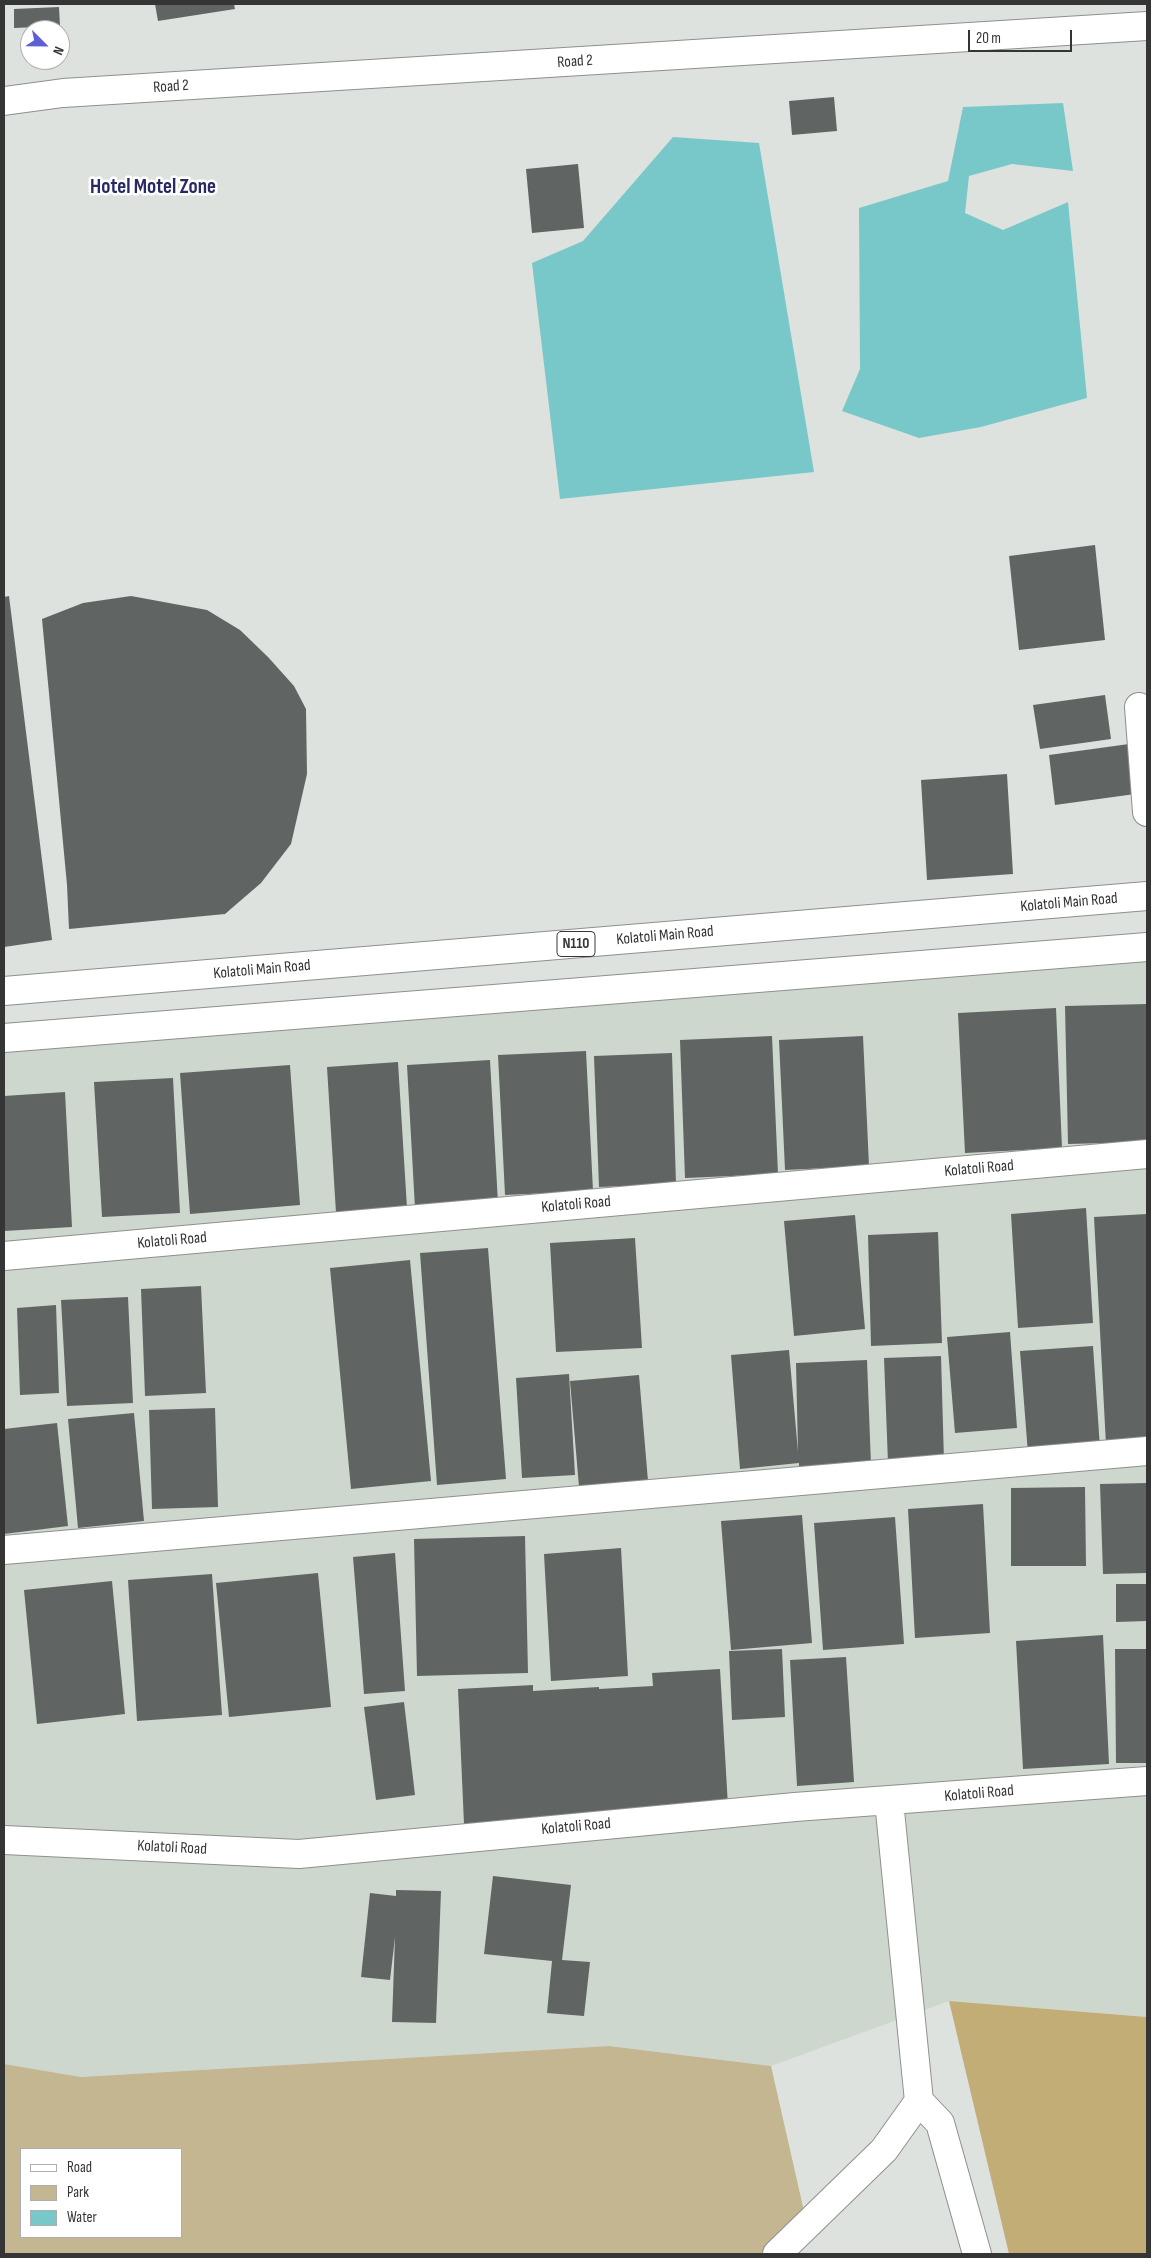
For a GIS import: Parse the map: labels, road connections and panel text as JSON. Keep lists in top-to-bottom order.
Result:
{
  "streets": {
    "main road": [
      "Road 2",
      "Kolatoli Main Road",
      "N110",
      "Kolatoli Road"
    ]
  },
  "districts": ["Hotel Motel Zone"],
  "legend": ["Road", "Park", "Water"],
  "scale_bar": "20 m",
  "north": "bottom right"
}
